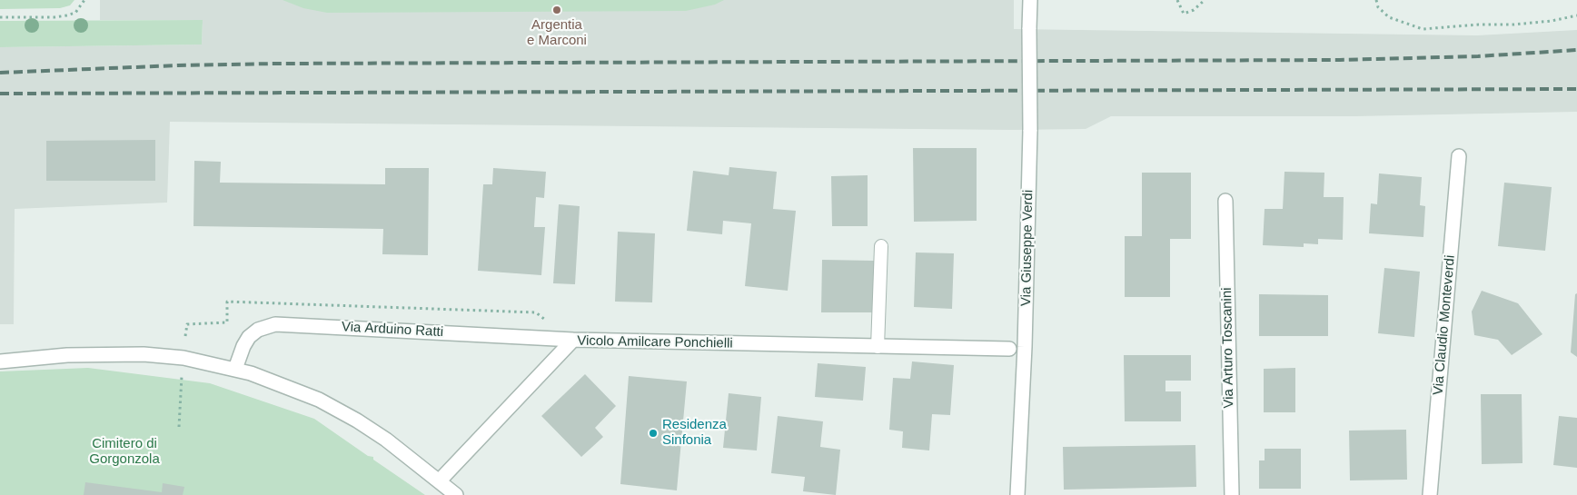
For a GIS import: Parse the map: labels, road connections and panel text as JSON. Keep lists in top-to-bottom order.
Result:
{
  "streets": {
    "street": [
      "Via Giuseppe Verdi",
      "Via Claudio Monteverdi",
      "Via Arduino Ratti",
      "Vicolo Amilcare Ponchielli",
      "Via Arturo Toscanini"
    ]
  },
  "crossings": [
    ["Via Arduino Ratti", "Vicolo Amilcare Ponchielli"]
  ],
  "parks": ["Cimitero di Gorgonzola"],
  "places": ["Argentia e Marconi", "Residenza Sinfonia"]
}
